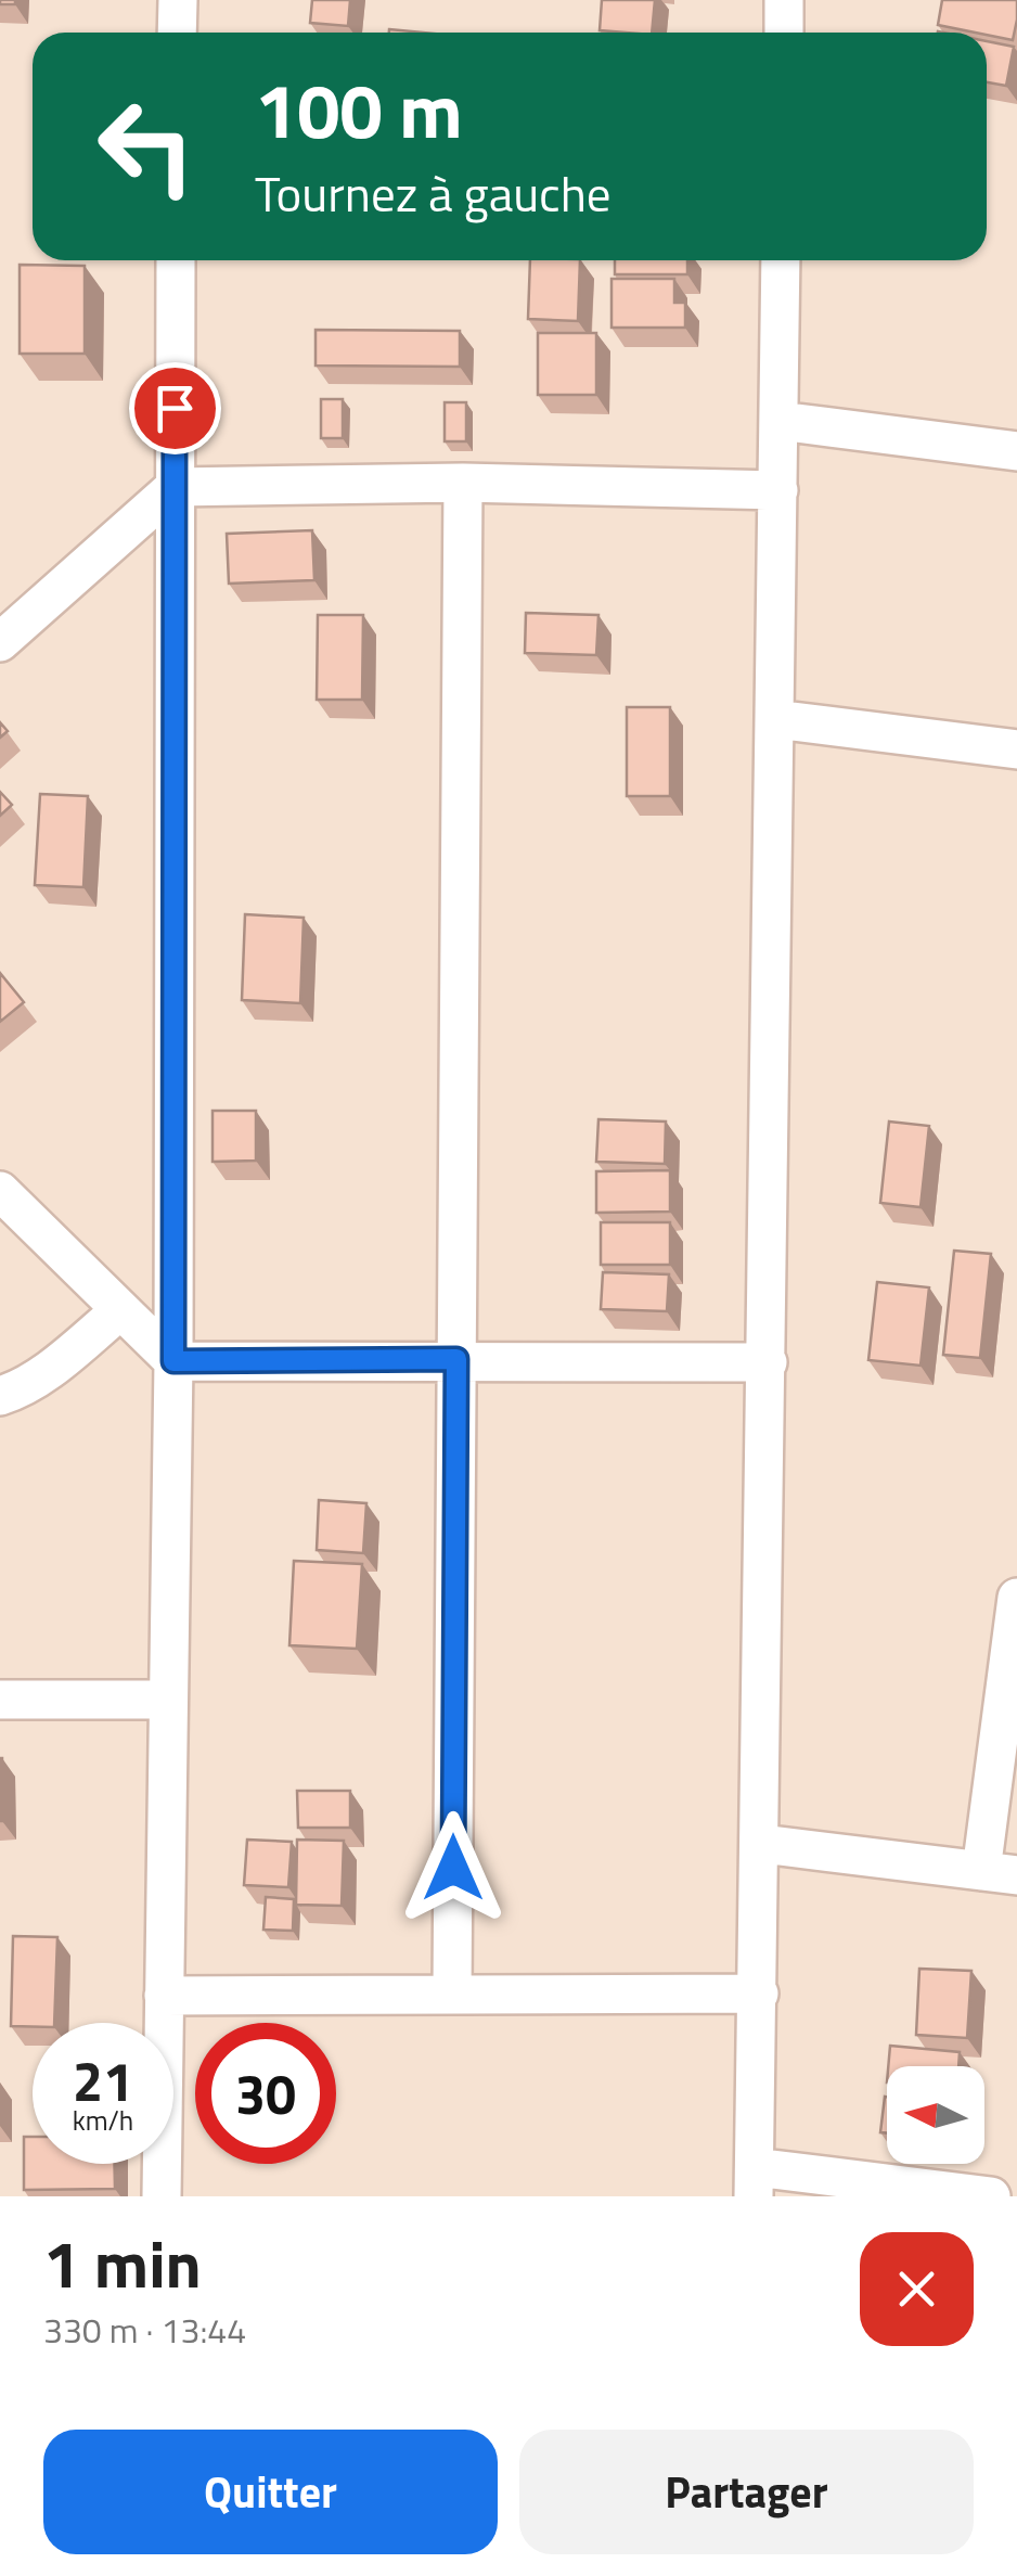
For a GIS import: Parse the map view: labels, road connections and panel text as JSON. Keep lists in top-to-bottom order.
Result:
{
  "north": "left",
  "page": {
    "turn": ["100 m", "Tournez à gauche"],
    "speed": "21 km/h",
    "limit": "30",
    "heading": ["1 min", "330 m · 13:44"],
    "buttons": ["Quitter", "Partager"]
  }
}
